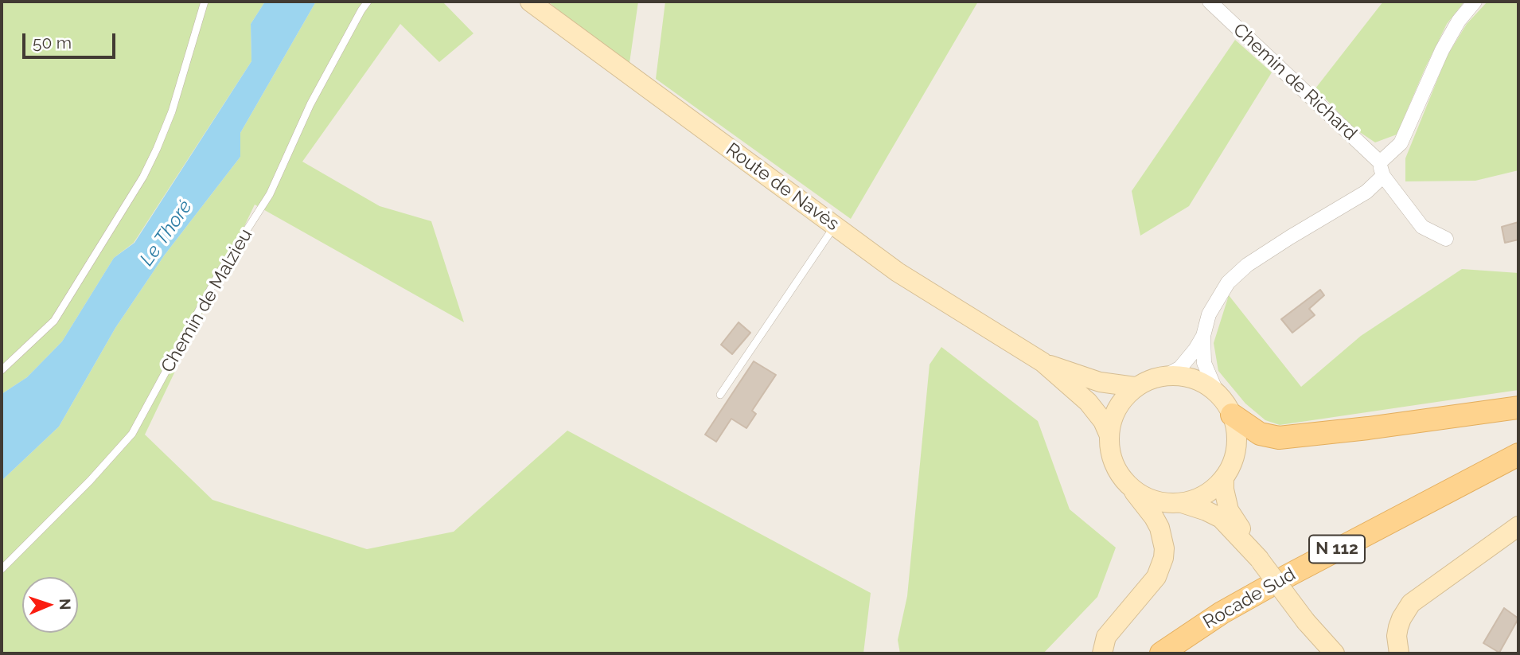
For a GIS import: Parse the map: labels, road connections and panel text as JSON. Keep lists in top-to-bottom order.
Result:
{
  "streets": {
    "main road": ["Route de Navès", "N 112", "Rocade Sud"],
    "street": ["Chemin de Richard"],
    "lane": ["Chemin de Malzieu"]
  },
  "water": ["Le Thoré"],
  "scale_bar": "50 m",
  "north": "right"
}
